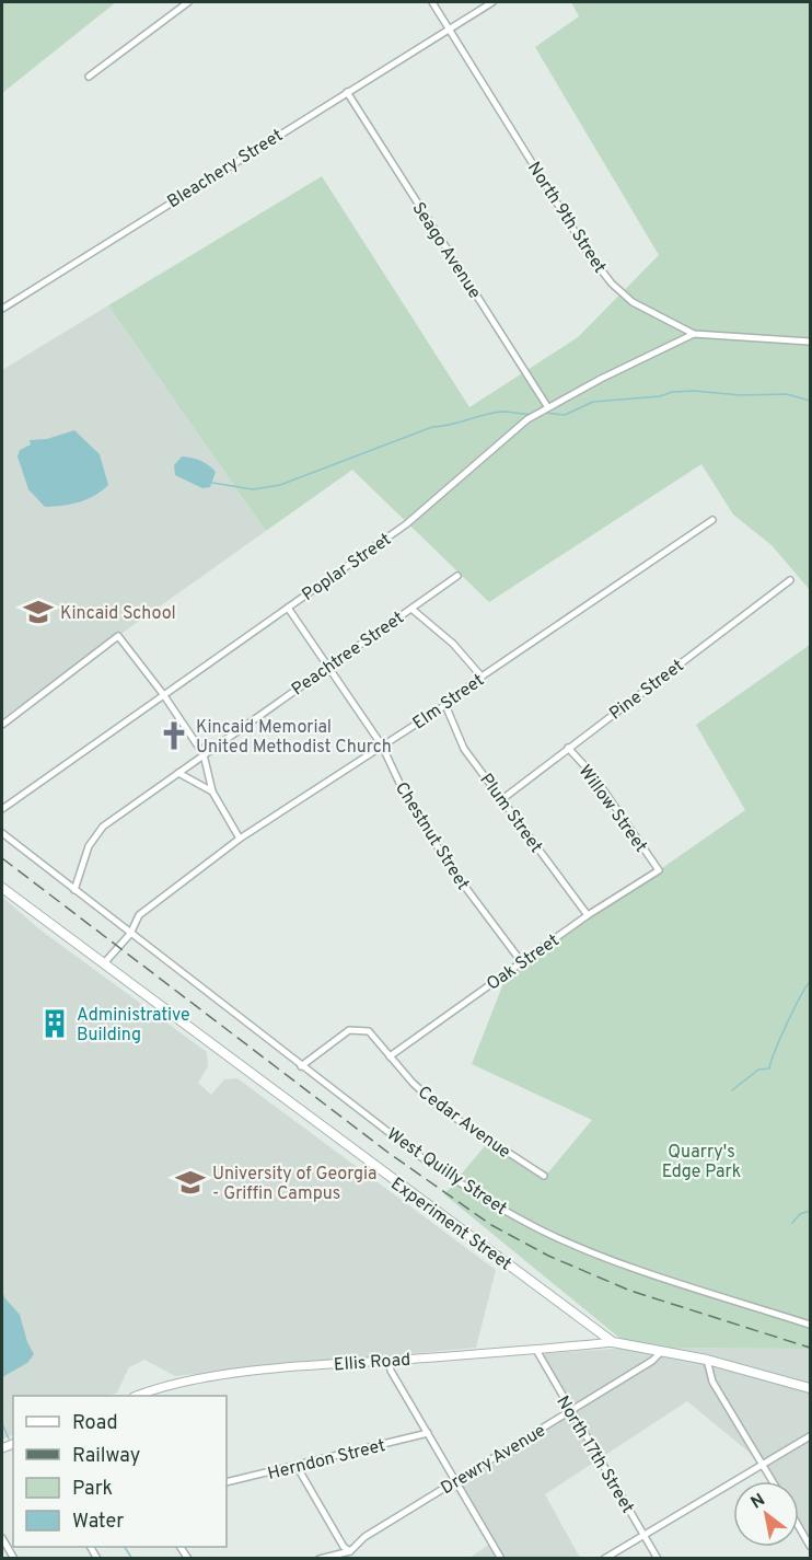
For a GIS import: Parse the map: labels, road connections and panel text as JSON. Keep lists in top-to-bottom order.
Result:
{
  "streets": {
    "main road": ["Experiment Street"],
    "street": [
      "Bleachery Street",
      "North 9th Street",
      "Seago Avenue",
      "Poplar Street",
      "Peachtree Street",
      "Pine Street",
      "Elm Street",
      "Willow Street",
      "Plum Street",
      "Chestnut Street",
      "Oak Street",
      "Cedar Avenue",
      "West Quilly Street",
      "Ellis Road",
      "North 17th Street",
      "Herndon Street",
      "Drewry Avenue"
    ]
  },
  "crossings": [
    ["Bleachery Street", "North 9th Street"],
    ["Bleachery Street", "Seago Avenue"],
    ["North 9th Street", "Poplar Street"],
    ["Seago Avenue", "Poplar Street"],
    ["Poplar Street", "Chestnut Street"],
    ["Peachtree Street", "Chestnut Street"],
    ["Peachtree Street", "West Quilly Street"],
    ["Pine Street", "Willow Street"],
    ["Pine Street", "Plum Street"],
    ["Elm Street", "Plum Street"],
    ["Elm Street", "Chestnut Street"],
    ["Elm Street", "West Quilly Street"],
    ["Elm Street", "Experiment Street"],
    ["Willow Street", "Oak Street"],
    ["Plum Street", "Oak Street"],
    ["Chestnut Street", "Oak Street"],
    ["Oak Street", "Cedar Avenue"],
    ["Cedar Avenue", "West Quilly Street"],
    ["Experiment Street", "Ellis Road"],
    ["Experiment Street", "Drewry Avenue"],
    ["Ellis Road", "North 17th Street"],
    ["North 17th Street", "Drewry Avenue"]
  ],
  "parks": ["Quarry's Edge Park"],
  "places": {
    "school or university": ["Kincaid School", "University of Georgia - Griffin Campus"],
    "church": ["Kincaid Memorial United Methodist Church"],
    "building": ["Administrative Building"]
  },
  "legend": [
    "Road",
    "Railway",
    "Park",
    "Water"
  ],
  "north": "top left"
}
